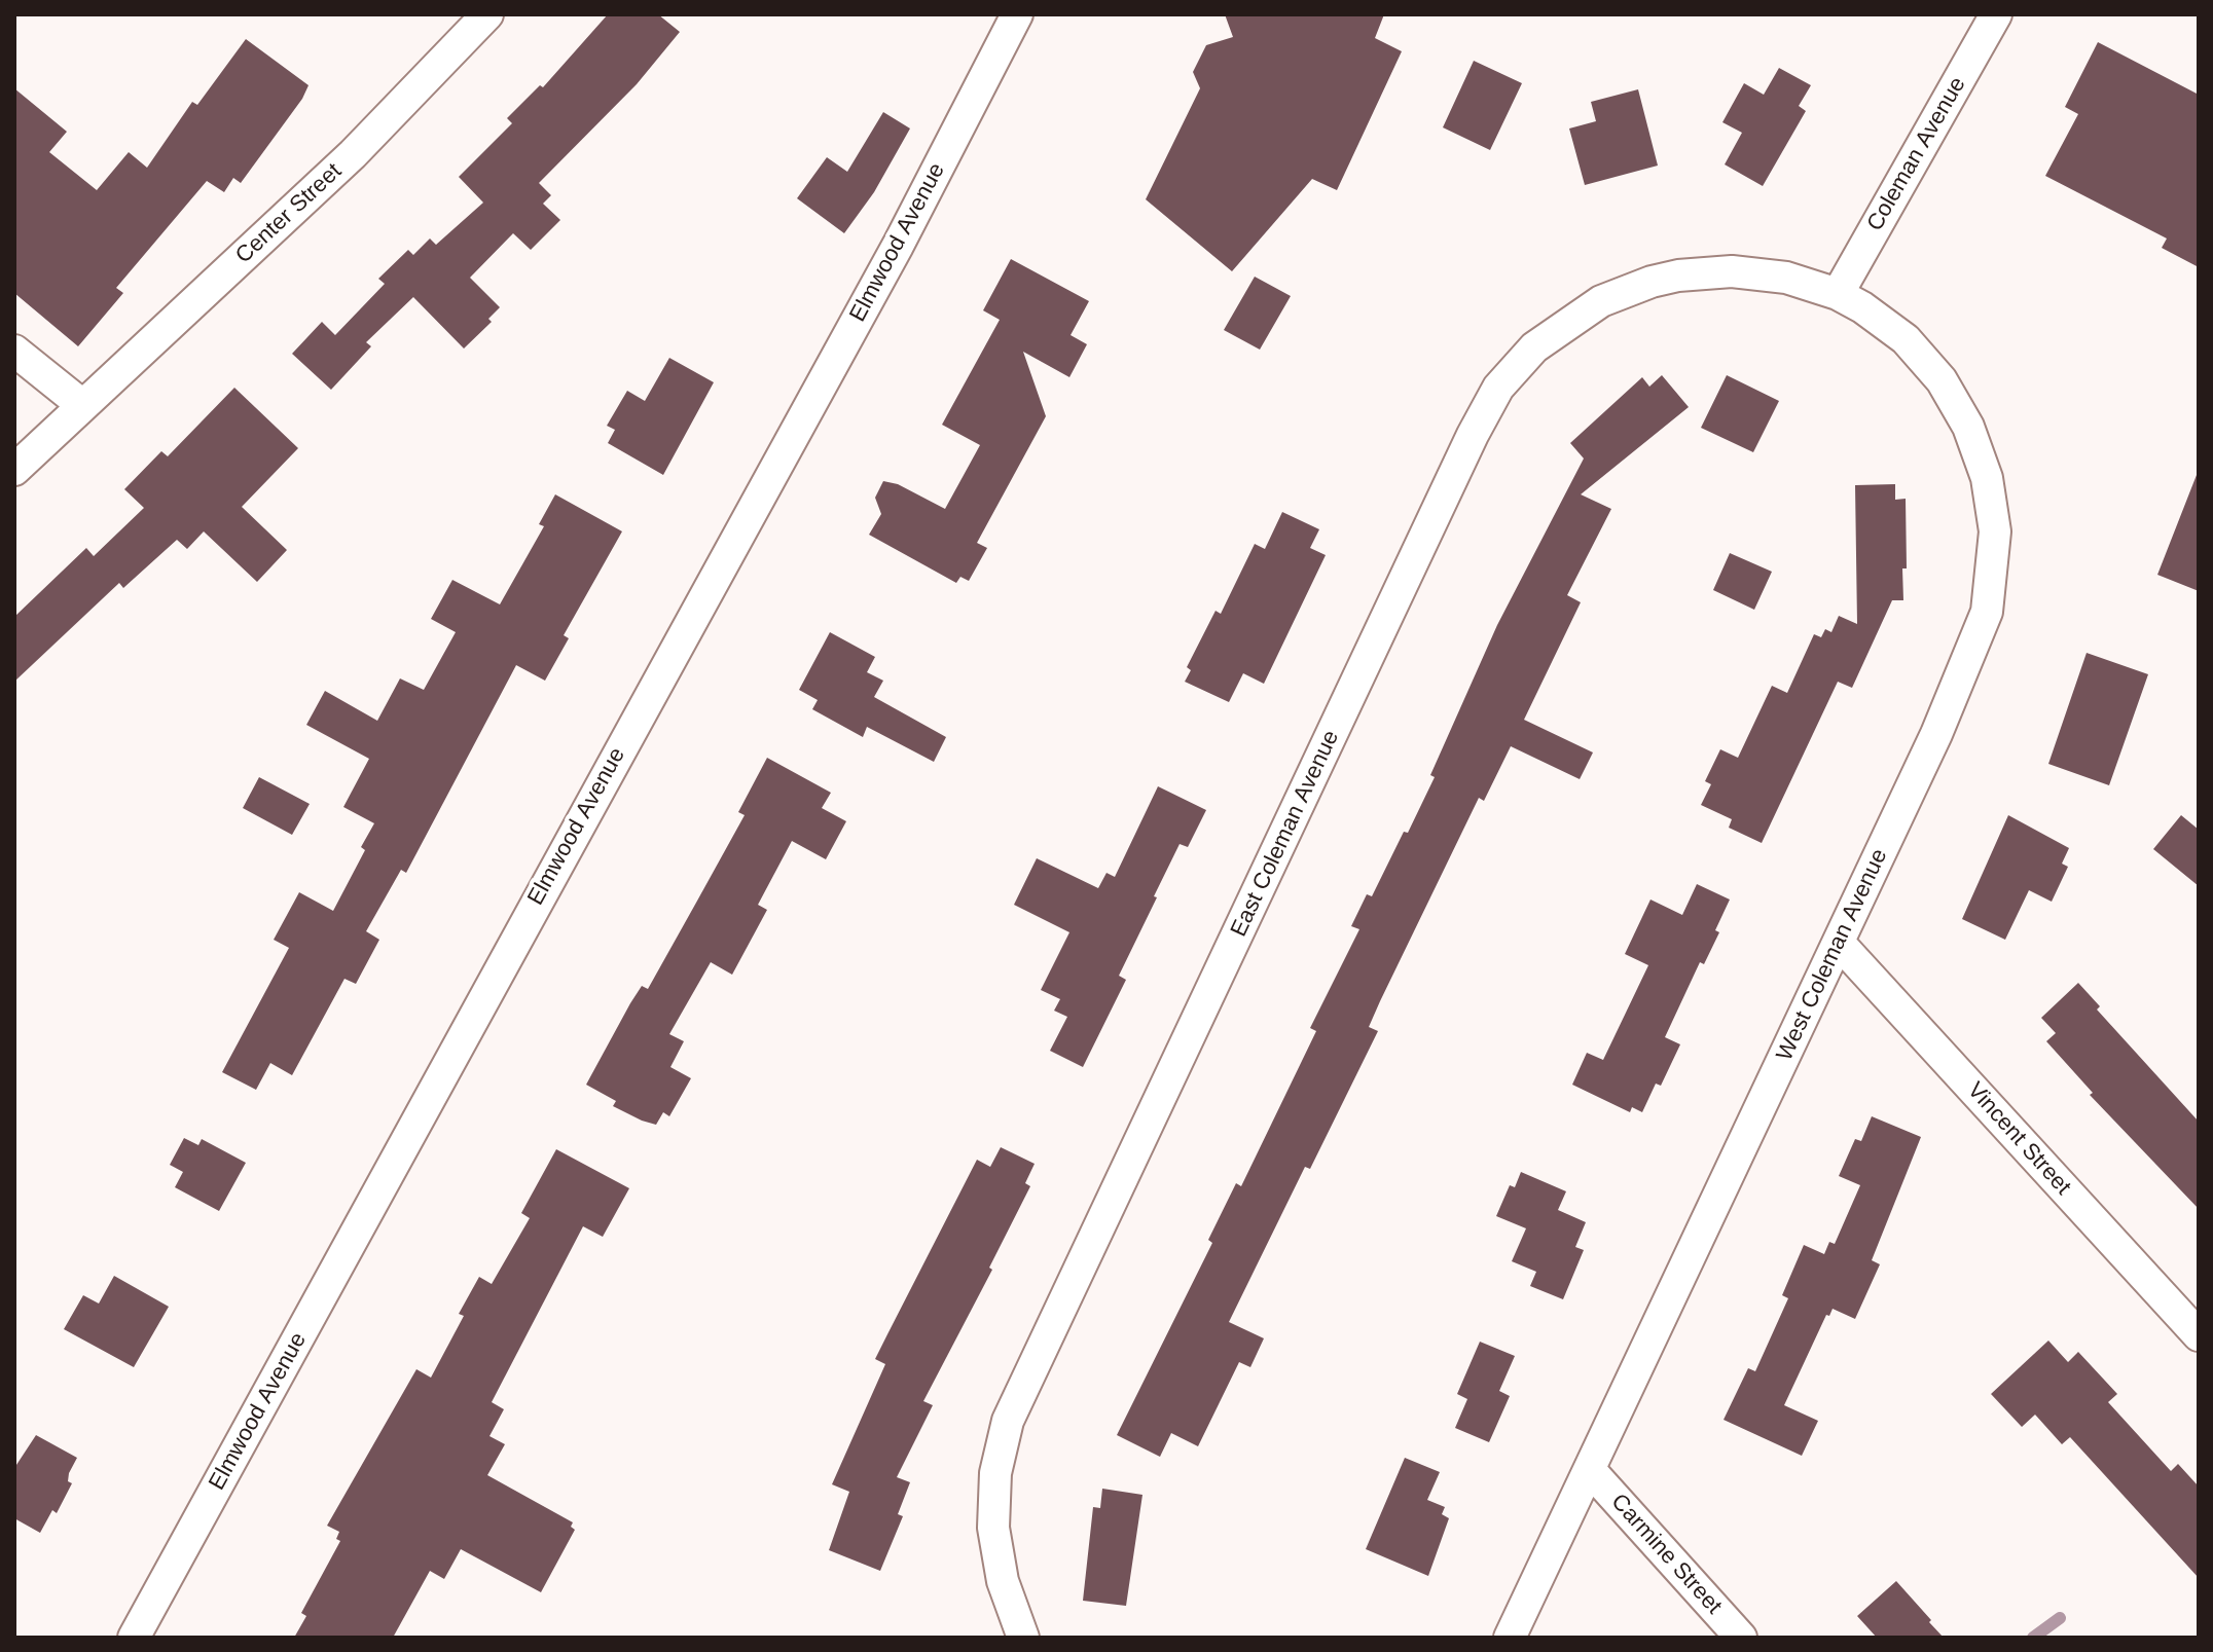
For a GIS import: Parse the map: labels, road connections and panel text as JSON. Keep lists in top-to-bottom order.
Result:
{
  "streets": {
    "street": [
      "Coleman Avenue",
      "Center Street",
      "Elmwood Avenue",
      "East Coleman Avenue",
      "West Coleman Avenue",
      "Vincent Street",
      "Carmine Street"
    ]
  },
  "crossings": [
    ["Coleman Avenue", "East Coleman Avenue"],
    ["Coleman Avenue", "West Coleman Avenue"],
    ["East Coleman Avenue", "West Coleman Avenue"],
    ["West Coleman Avenue", "Vincent Street"],
    ["West Coleman Avenue", "Carmine Street"]
  ]
}
